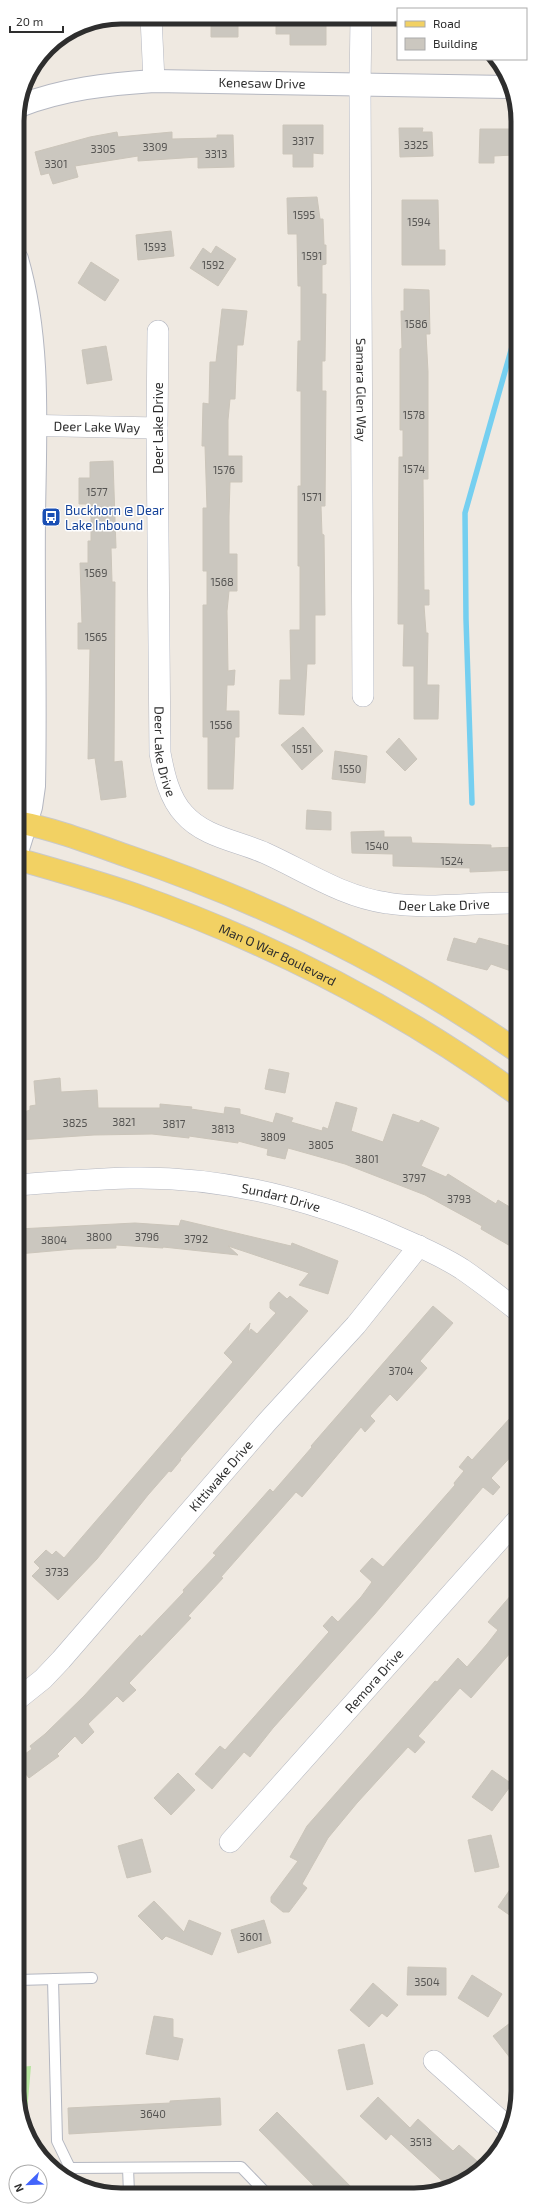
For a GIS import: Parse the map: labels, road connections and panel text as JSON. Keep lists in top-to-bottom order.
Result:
{
  "streets": {
    "main road": ["Man O War Boulevard"],
    "street": [
      "Kenesaw Drive",
      "Samara Glen Way",
      "Deer Lake Way",
      "Deer Lake Drive",
      "Sundart Drive",
      "Kittiwake Drive",
      "Remora Drive"
    ]
  },
  "crossings": [
    ["Kenesaw Drive", "Samara Glen Way"],
    ["Deer Lake Way", "Deer Lake Drive"],
    ["Sundart Drive", "Kittiwake Drive"]
  ],
  "places": {
    "bus stop": ["Buckhorn @ Dear Lake Inbound"]
  },
  "house_numbers": [
    "3317",
    "3325",
    "3309",
    "3305",
    "3313",
    "3301",
    "1595",
    "1594",
    "1593",
    "1591",
    "1592",
    "1586",
    "1578",
    "1574",
    "1576",
    "1577",
    "1571",
    "1569",
    "1568",
    "1565",
    "1556",
    "1551",
    "1550",
    "1540",
    "1524",
    "3821",
    "3825",
    "3817",
    "3813",
    "3809",
    "3805",
    "3801",
    "3797",
    "3793",
    "3800",
    "3796",
    "3792",
    "3804",
    "3704",
    "3733",
    "3601",
    "3504",
    "3640",
    "3513"
  ],
  "legend": ["Road", "Building"],
  "scale_bar": "20 m",
  "north": "bottom left"
}
